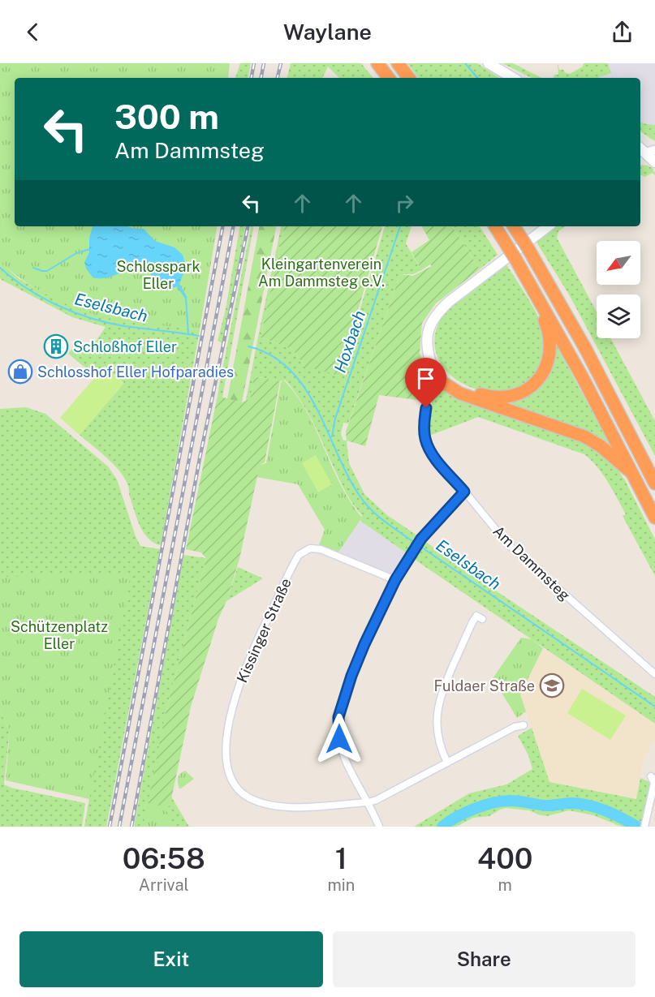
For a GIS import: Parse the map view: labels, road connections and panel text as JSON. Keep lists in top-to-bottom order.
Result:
{
  "streets": {
    "street": ["Am Dammsteg", "Kissinger Straße"]
  },
  "water": ["Eselsbach", "Hoxbach"],
  "parks": ["Kleingartenverein Am Dammsteg e.V.", "Schlosspark Eller", "Schützenplatz Eller"],
  "places": {
    "building": ["Schloßhof Eller"],
    "shop": ["Schlosshof Eller Hofparadies"],
    "school or university": ["Fuldaer Straße"]
  },
  "north": "bottom left",
  "page": {
    "header": "Waylane",
    "turn": ["300 m", "Am Dammsteg"],
    "eta": [
      "06:58",
      "Arrival",
      "1",
      "min",
      "400",
      "m"
    ],
    "buttons": ["Exit", "Share"]
  }
}
